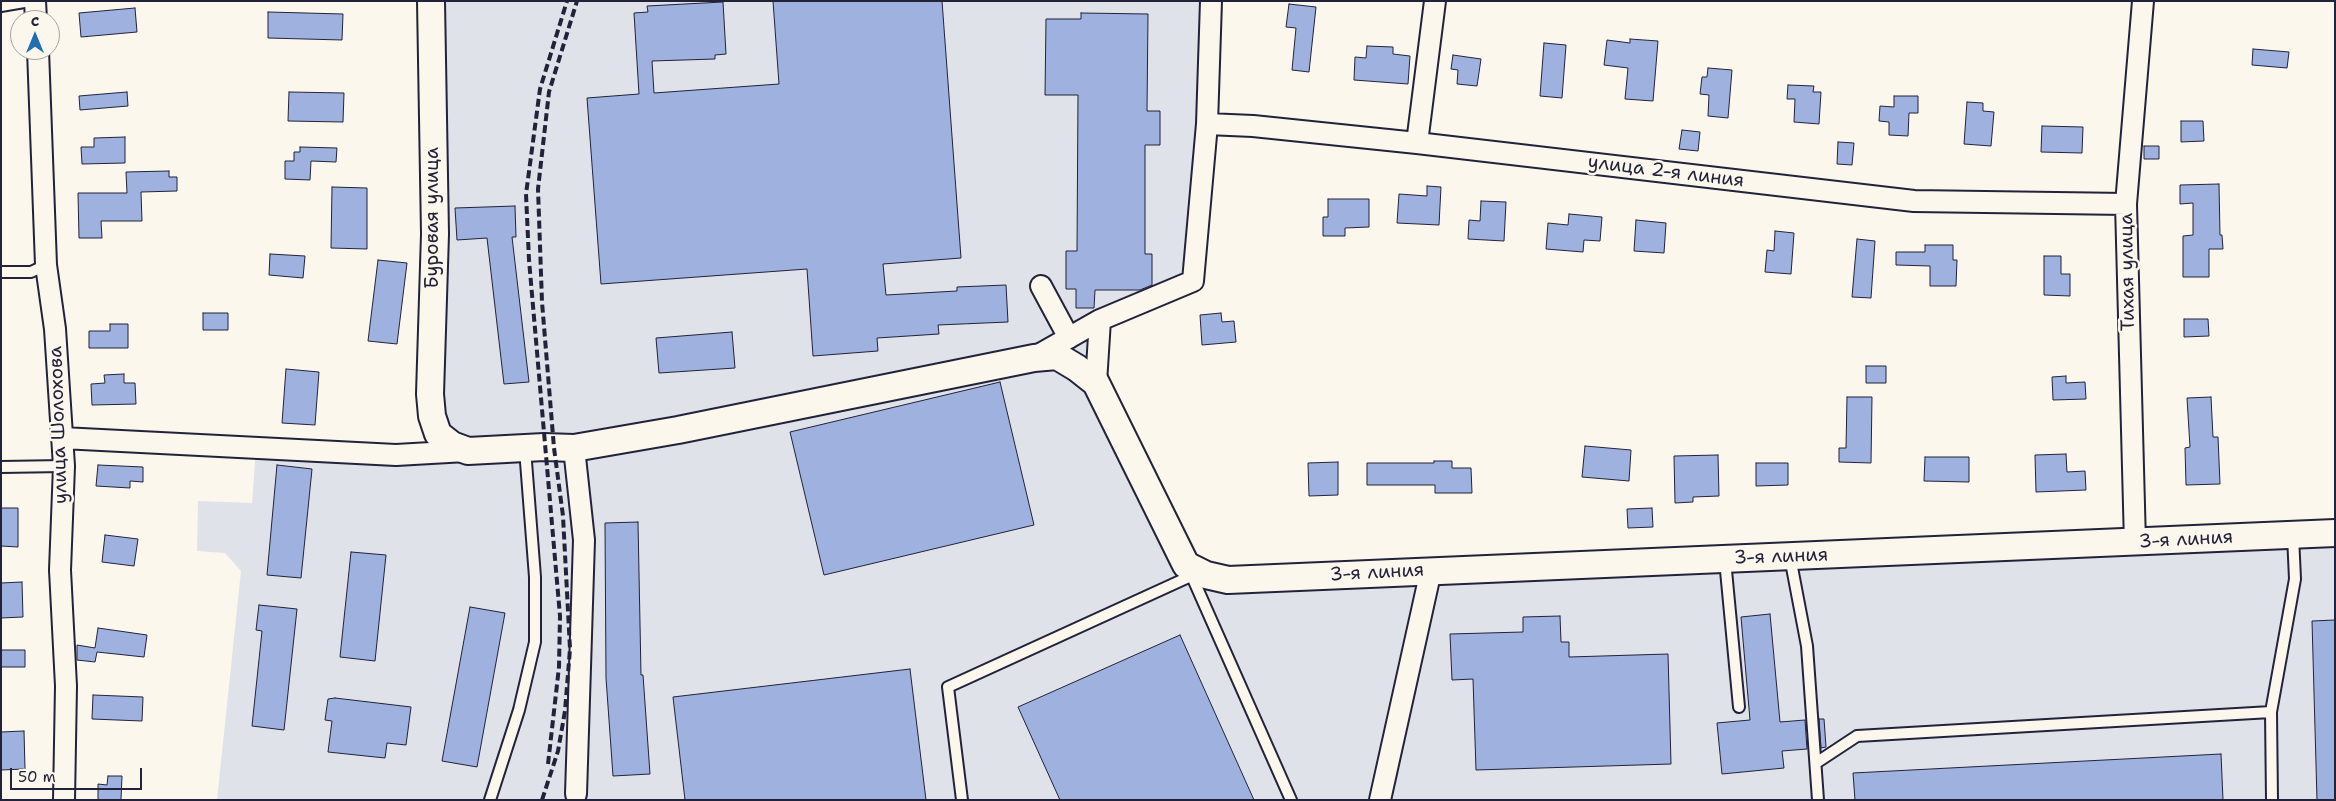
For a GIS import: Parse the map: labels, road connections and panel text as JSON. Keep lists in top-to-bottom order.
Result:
{
  "streets": {
    "street": [
      "улица 2-я линия",
      "Буровая улица",
      "Тихая улица",
      "улица Шолохова",
      "3-я линия"
    ]
  },
  "crossings": [
    ["улица 2-я линия", "Тихая улица"],
    ["Тихая улица", "3-я линия"]
  ],
  "scale_bar": "50 m",
  "north": "top"
}
